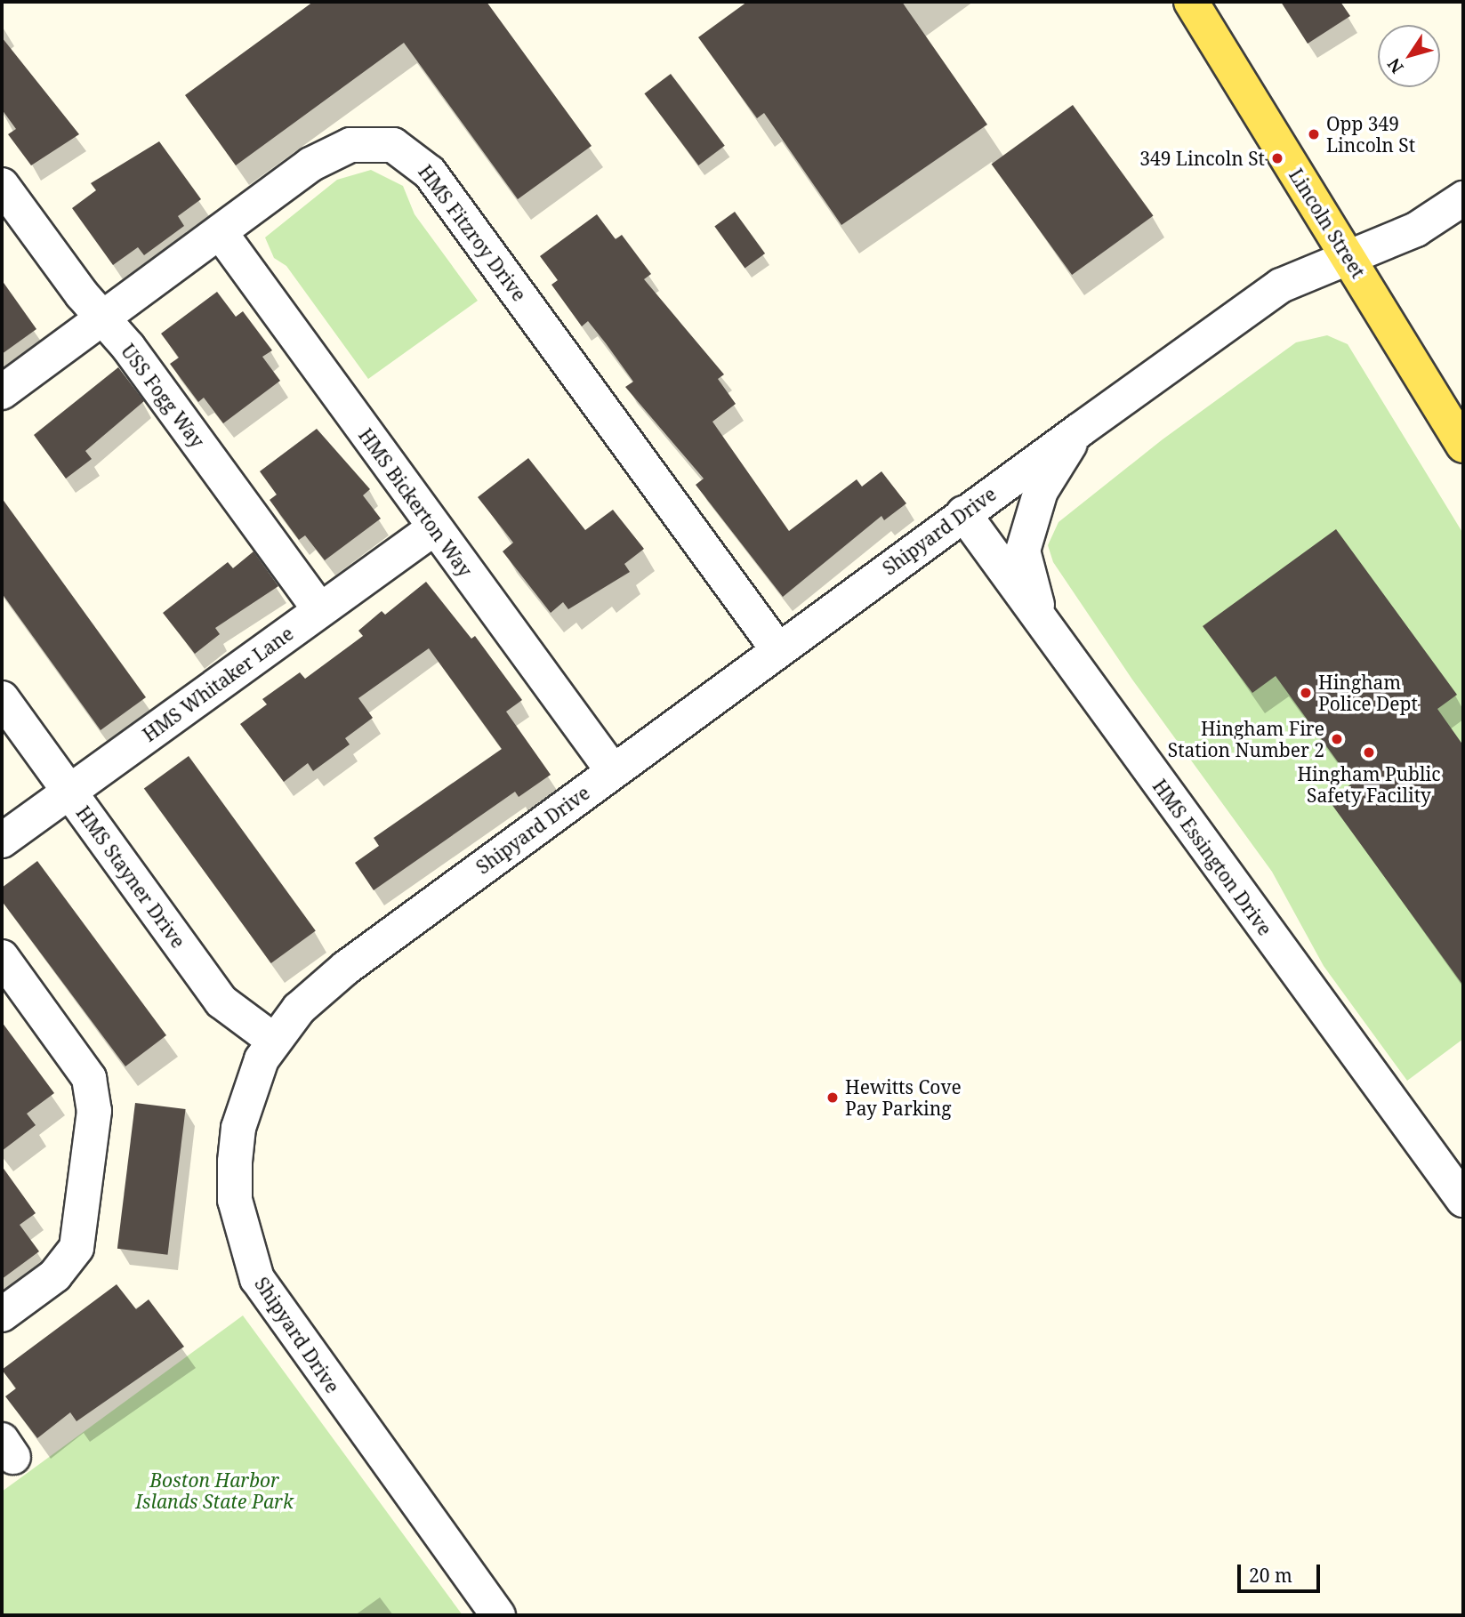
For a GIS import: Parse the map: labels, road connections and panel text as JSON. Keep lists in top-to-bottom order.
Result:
{
  "streets": {
    "main road": ["Lincoln Street"],
    "street": [
      "HMS Fitzroy Drive",
      "USS Fogg Way",
      "HMS Bickerton Way",
      "Shipyard Drive",
      "HMS Whitaker Lane",
      "HMS Essington Drive",
      "HMS Stayner Drive"
    ]
  },
  "crossings": [
    ["Lincoln Street", "Shipyard Drive"],
    ["HMS Fitzroy Drive", "USS Fogg Way"],
    ["HMS Fitzroy Drive", "HMS Bickerton Way"],
    ["HMS Fitzroy Drive", "Shipyard Drive"],
    ["USS Fogg Way", "HMS Whitaker Lane"],
    ["HMS Bickerton Way", "Shipyard Drive"],
    ["HMS Bickerton Way", "HMS Whitaker Lane"],
    ["Shipyard Drive", "HMS Essington Drive"],
    ["Shipyard Drive", "HMS Stayner Drive"],
    ["HMS Whitaker Lane", "HMS Stayner Drive"]
  ],
  "parks": ["Boston Harbor Islands State Park"],
  "places": [
    "Opp 349 Lincoln St",
    "349 Lincoln St",
    "Hingham Police Dept",
    "Hingham Fire Station Number 2",
    "Hingham Public Safety Facility",
    "Hewitts Cove Pay Parking"
  ],
  "scale_bar": "20 m",
  "north": "bottom left"
}
